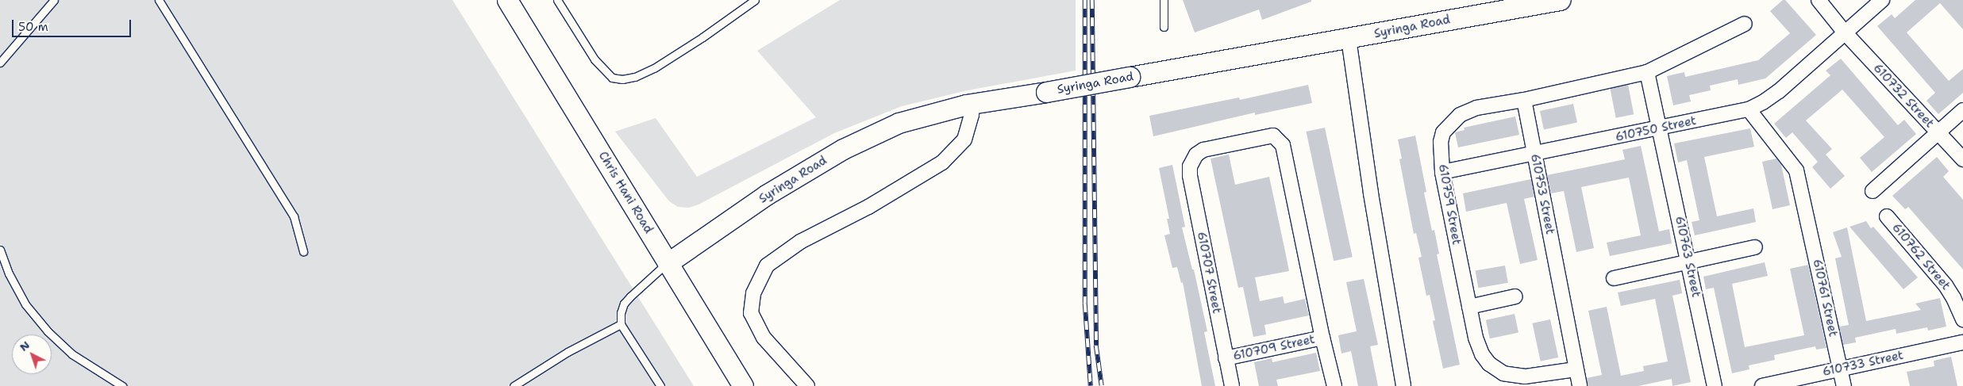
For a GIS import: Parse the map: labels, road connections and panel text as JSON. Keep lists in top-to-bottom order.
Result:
{
  "streets": {
    "street": [
      "Syringa Road",
      "610732 Street",
      "610750 Street",
      "Chris Hani Road",
      "610753 Street",
      "610759 Street",
      "610763 Street",
      "610762 Street",
      "610707 Street",
      "610761 Street",
      "610709 Street",
      "610733 Street"
    ]
  },
  "crossings": [
    ["Syringa Road", "Chris Hani Road"],
    ["610732 Street", "610750 Street"],
    ["610750 Street", "610753 Street"],
    ["610750 Street", "610759 Street"],
    ["610750 Street", "610763 Street"],
    ["610750 Street", "610761 Street"],
    ["610753 Street", "610759 Street"],
    ["610759 Street", "610763 Street"],
    ["610707 Street", "610709 Street"],
    ["610761 Street", "610733 Street"]
  ],
  "scale_bar": "50 m",
  "north": "top left"
}
